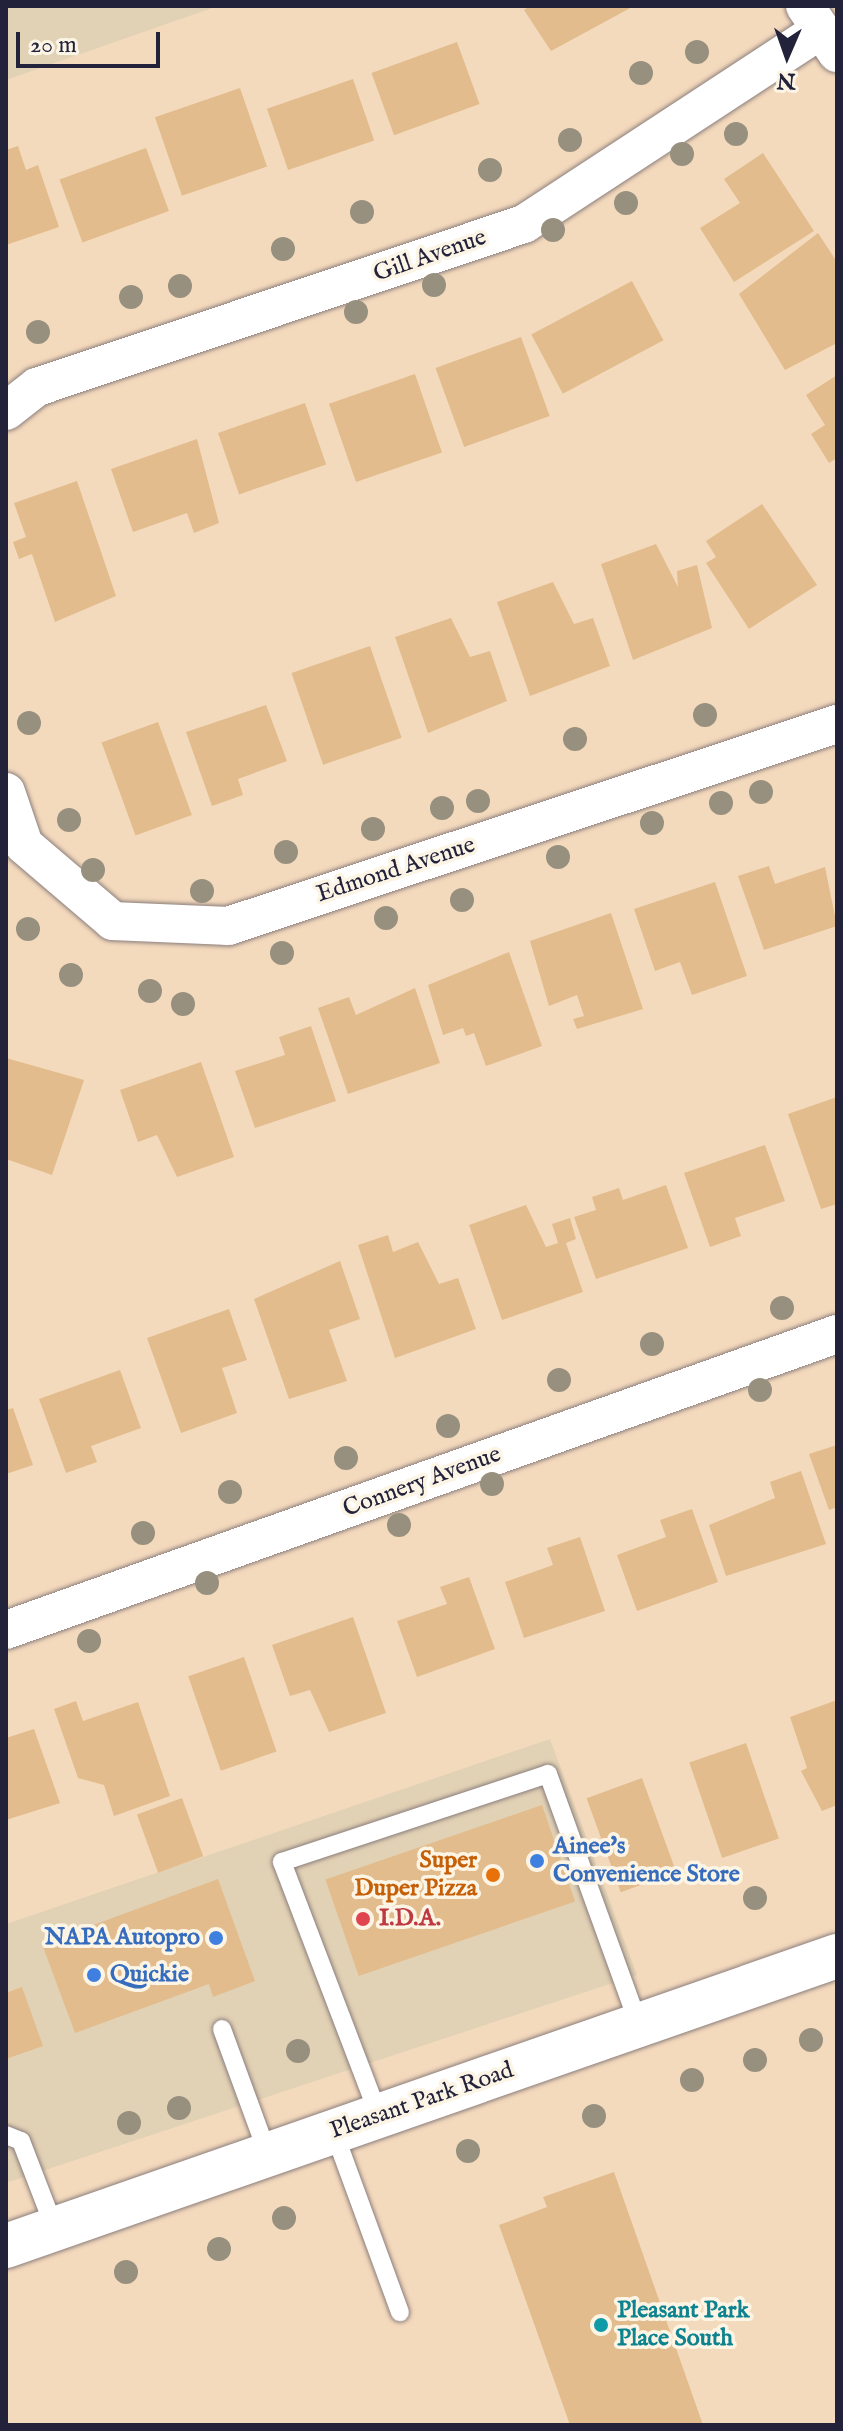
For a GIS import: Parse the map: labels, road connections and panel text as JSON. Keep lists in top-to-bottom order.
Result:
{
  "streets": {
    "street": [
      "Gill Avenue",
      "Edmond Avenue",
      "Connery Avenue",
      "Pleasant Park Road"
    ]
  },
  "places": [
    "Ainee's Convenience Store",
    "Super Duper Pizza",
    "I.D.A.",
    "NAPA Autopro",
    "Quickie",
    "Pleasant Park Place South"
  ],
  "scale_bar": "20 m",
  "north": "bottom"
}
